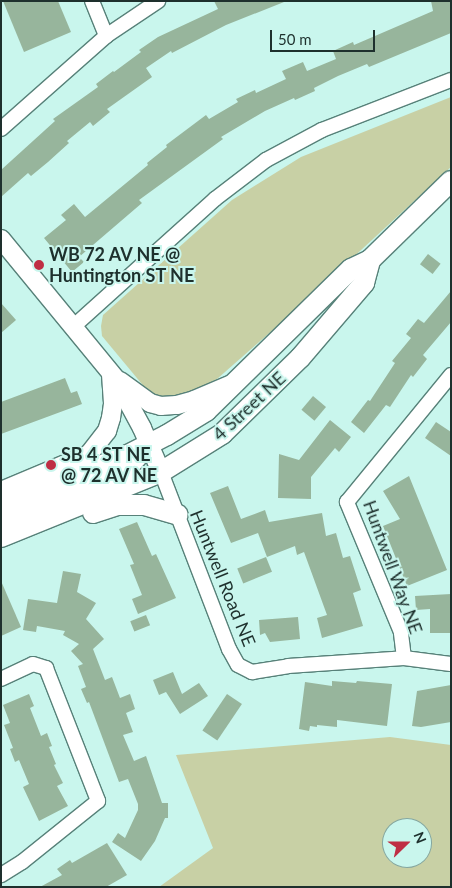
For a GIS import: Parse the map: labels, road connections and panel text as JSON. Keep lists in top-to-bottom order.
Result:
{
  "streets": {
    "main road": ["4 Street NE"],
    "street": ["Huntwell Way NE", "Huntwell Road NE"]
  },
  "crossings": [
    ["4 Street NE", "Huntwell Road NE"],
    ["Huntwell Way NE", "Huntwell Road NE"]
  ],
  "places": ["WB 72 AV NE @ Huntington ST NE", "SB 4 ST NE @ 72 AV NE"],
  "scale_bar": "50 m",
  "north": "right"
}
